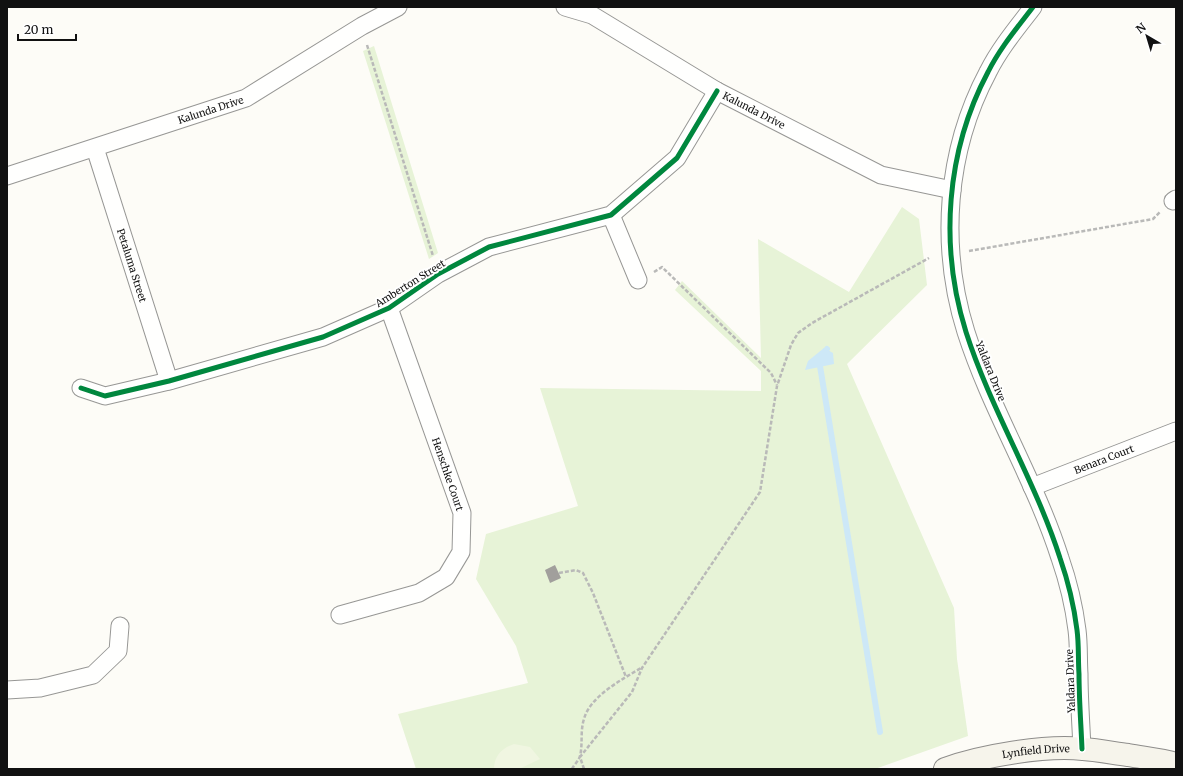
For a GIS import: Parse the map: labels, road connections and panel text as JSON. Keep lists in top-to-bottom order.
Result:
{
  "streets": {
    "street": [
      "Kalunda Drive",
      "Petaluma Street",
      "Amberton Street",
      "Yaldara Drive",
      "Benara Court",
      "Henschke Court",
      "Lynfield Drive"
    ]
  },
  "crossings": [
    ["Kalunda Drive", "Petaluma Street"],
    ["Kalunda Drive", "Amberton Street"],
    ["Kalunda Drive", "Yaldara Drive"],
    ["Petaluma Street", "Amberton Street"],
    ["Amberton Street", "Henschke Court"],
    ["Yaldara Drive", "Benara Court"],
    ["Yaldara Drive", "Lynfield Drive"]
  ],
  "scale_bar": "20 m",
  "north": "top left"
}
